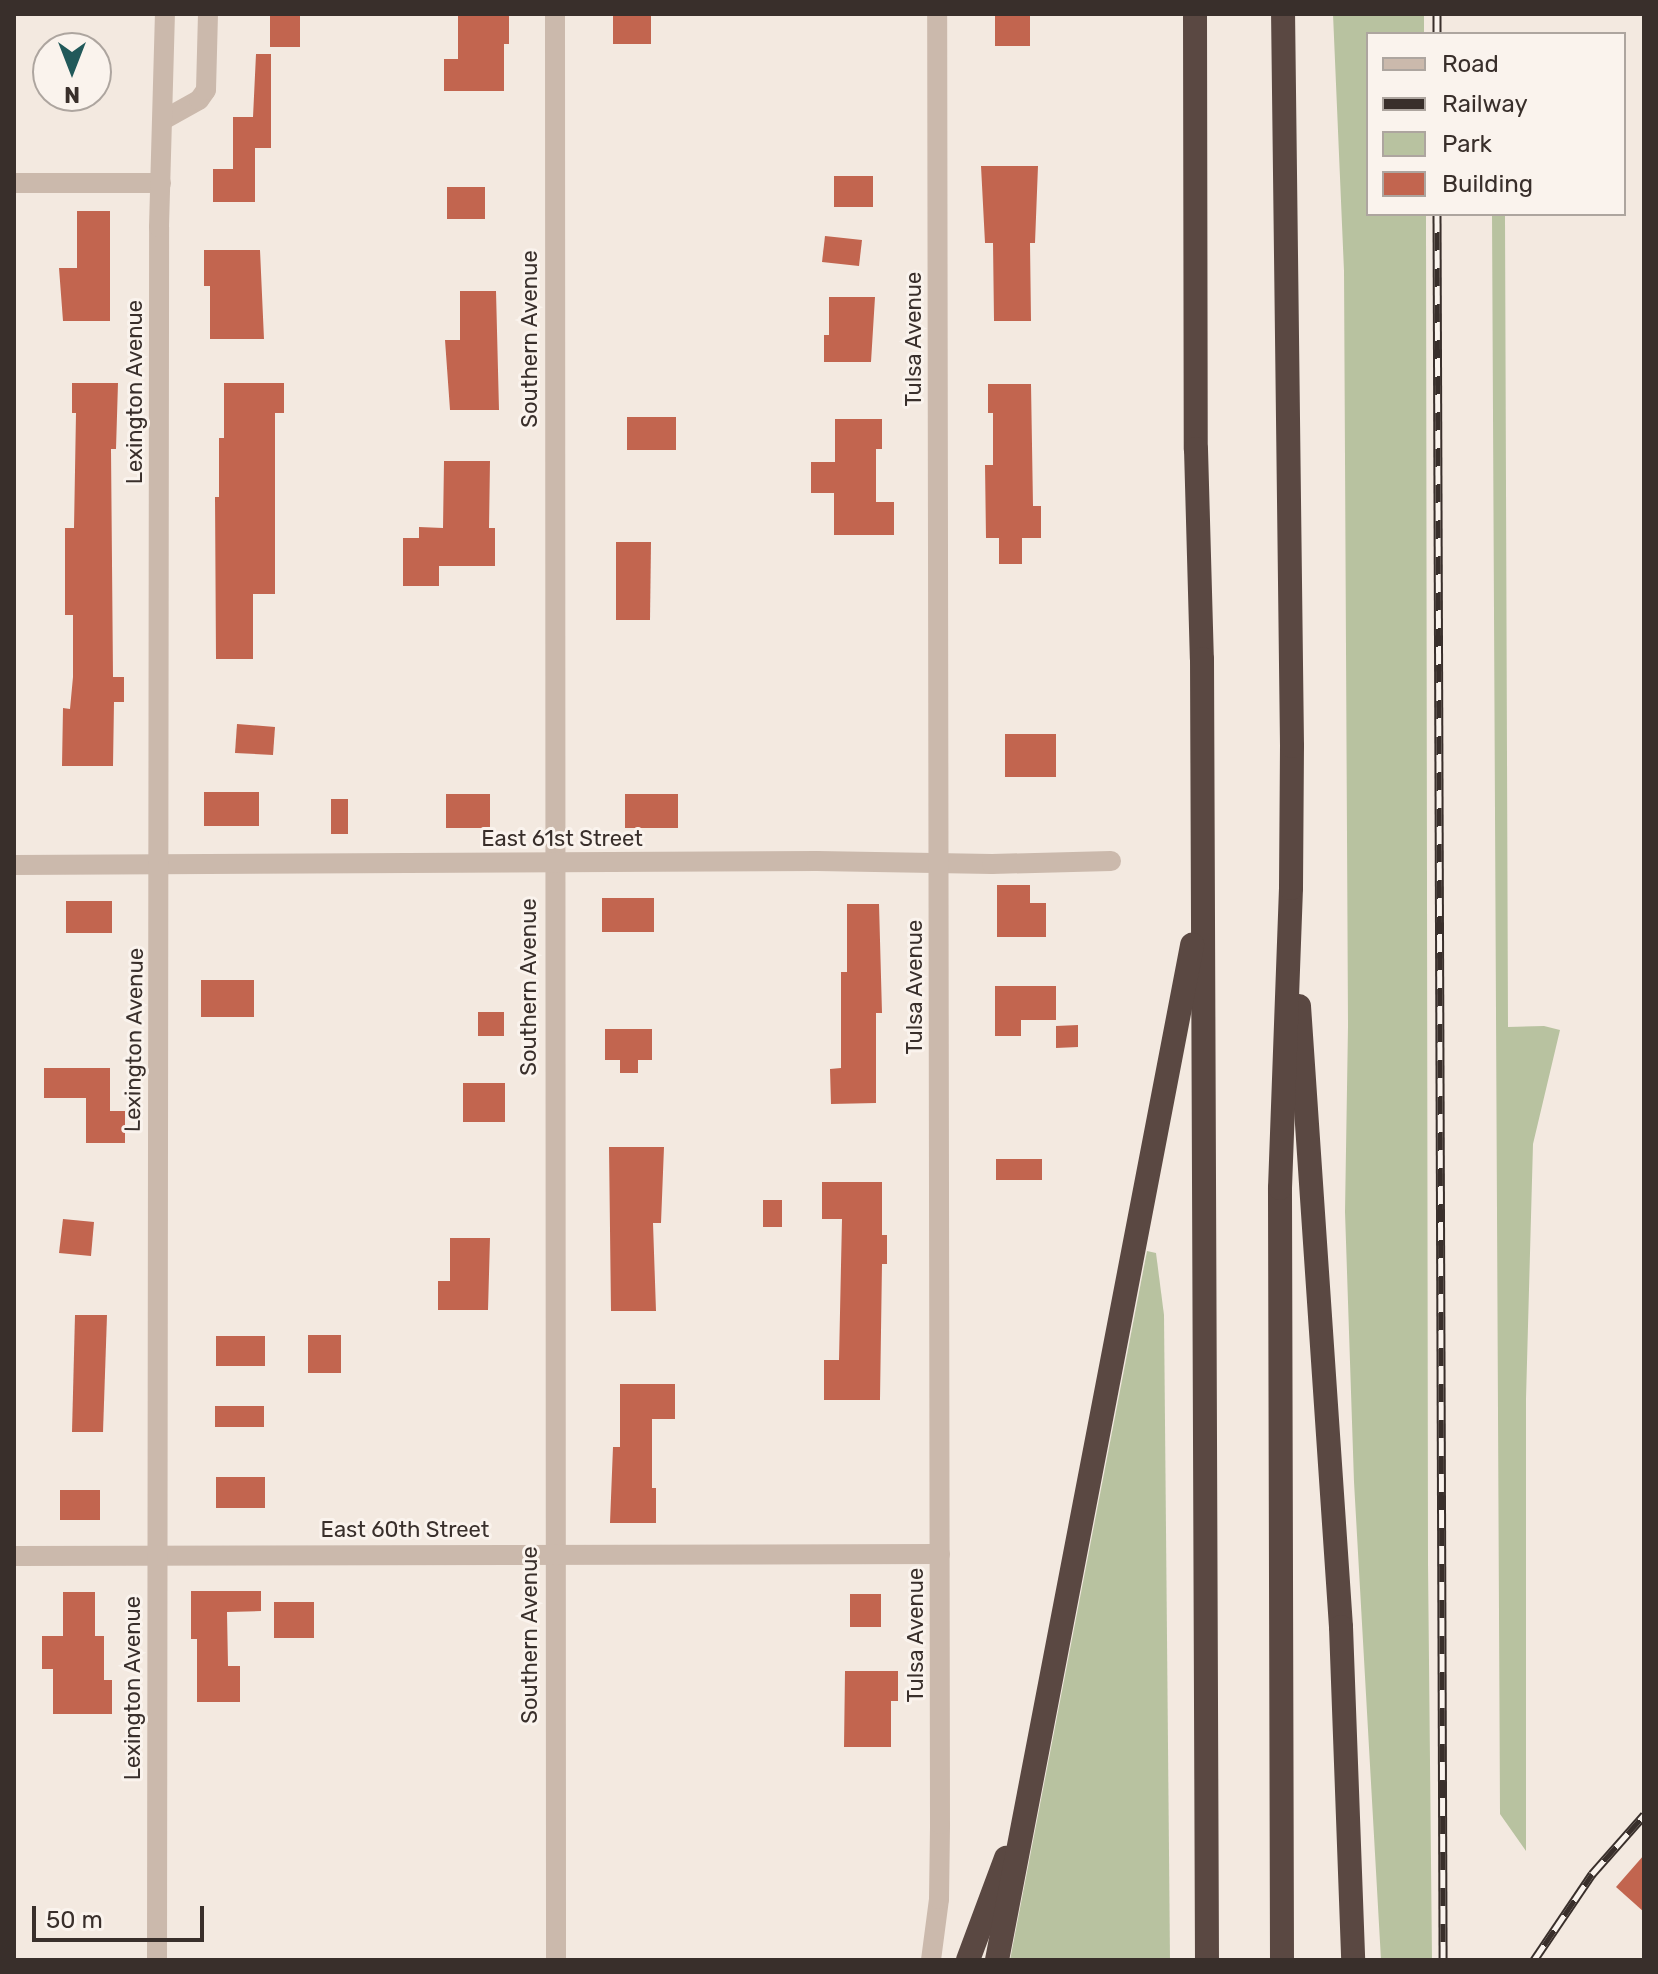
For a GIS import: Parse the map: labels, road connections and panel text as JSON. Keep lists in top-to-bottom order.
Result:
{
  "streets": {
    "street": [
      "Southern Avenue",
      "Tulsa Avenue",
      "Lexington Avenue",
      "East 61st Street",
      "East 60th Street"
    ]
  },
  "crossings": [
    ["Southern Avenue", "East 61st Street"],
    ["Southern Avenue", "East 60th Street"],
    ["Tulsa Avenue", "East 61st Street"],
    ["Tulsa Avenue", "East 60th Street"],
    ["Lexington Avenue", "East 61st Street"],
    ["Lexington Avenue", "East 60th Street"]
  ],
  "legend": [
    "Road",
    "Railway",
    "Park",
    "Building"
  ],
  "scale_bar": "50 m",
  "north": "bottom"
}
